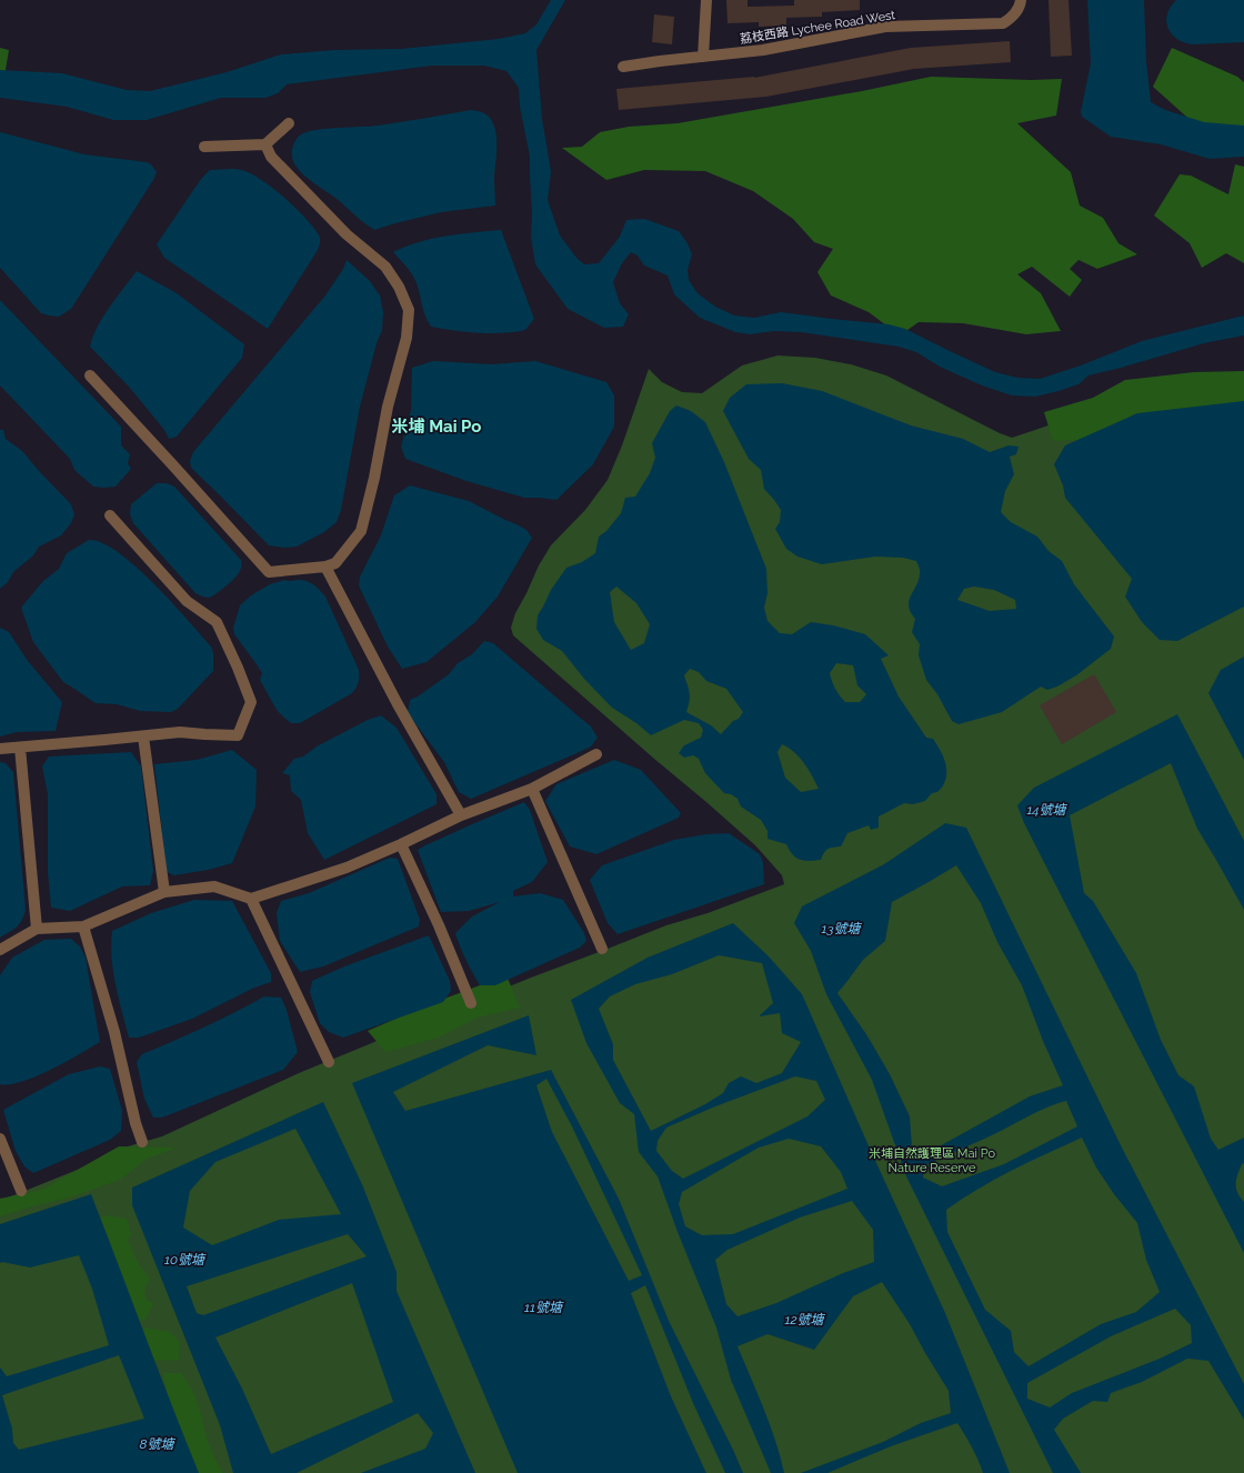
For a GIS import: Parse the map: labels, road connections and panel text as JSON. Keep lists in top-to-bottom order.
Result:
{
  "streets": {
    "street": ["荔枝西路 Lychee Road West"]
  },
  "districts": ["米埔 Mai Po"],
  "water": [
    "14號塘",
    "13號塘",
    "10號塘",
    "11號塘",
    "12號塘",
    "8號塘"
  ],
  "parks": ["米埔自然護理區 Mai Po Nature Reserve"]
}
